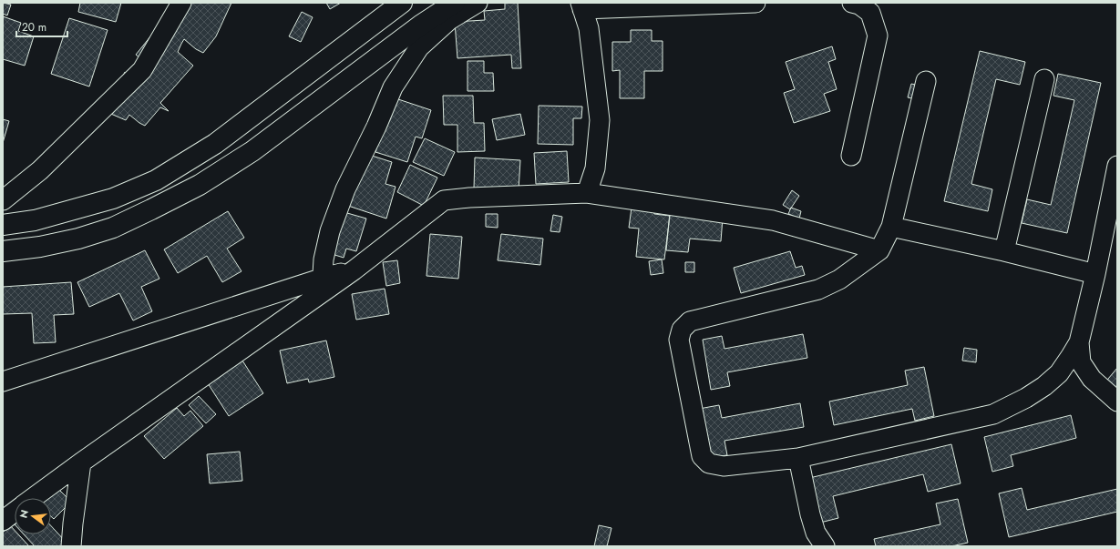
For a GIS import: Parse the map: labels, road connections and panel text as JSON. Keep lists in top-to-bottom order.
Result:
{
  "scale_bar": "20 m",
  "north": "left"
}
